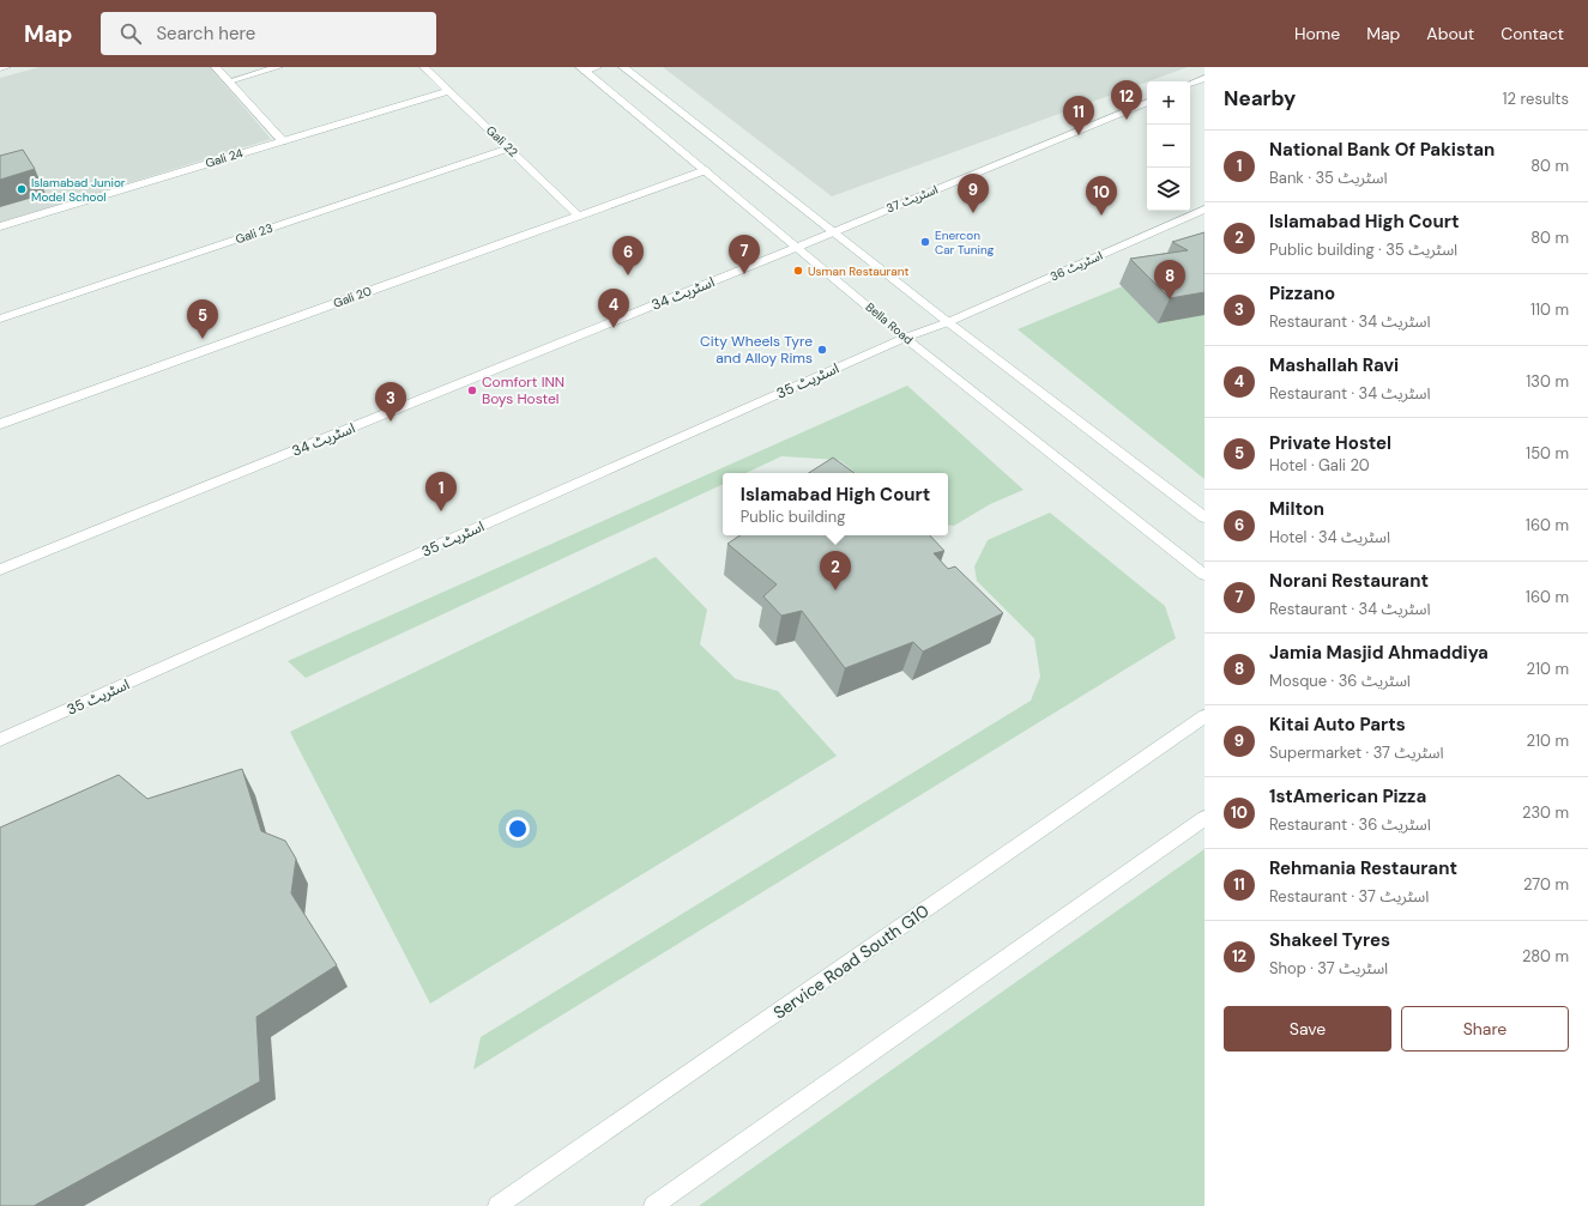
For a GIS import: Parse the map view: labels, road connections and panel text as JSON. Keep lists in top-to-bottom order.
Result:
{
  "streets": {
    "street": [
      "Gali 22",
      "Gali 24",
      "اسٹریٹ 37",
      "Gali 23",
      "اسٹریٹ 36",
      "اسٹریٹ 34",
      "Gali 20",
      "Bella Road",
      "اسٹریٹ 35",
      "Service Road South G10"
    ]
  },
  "crossings": [
    ["Gali 22", "Gali 24"],
    ["Gali 22", "Gali 23"],
    ["Gali 22", "Gali 20"],
    ["اسٹریٹ 37", "اسٹریٹ 34"],
    ["اسٹریٹ 36", "Bella Road"],
    ["اسٹریٹ 36", "اسٹریٹ 35"],
    ["اسٹریٹ 34", "Bella Road"],
    ["Gali 20", "Bella Road"],
    ["Bella Road", "اسٹریٹ 35"]
  ],
  "places": [
    "Islamabad Junior Model School",
    "Enercon Car Tuning",
    "Usman Restaurant",
    "City Wheels Tyre and Alloy Rims",
    "Comfort INN Boys Hostel"
  ],
  "page": {
    "header": "Map",
    "search": "Search here",
    "nav": [
      "Home",
      "Map",
      "About",
      "Contact"
    ],
    "heading": ["Nearby", "12 results"],
    "pins": [
      "12",
      "11",
      "9",
      "10",
      "7",
      "6",
      "8",
      "4",
      "5",
      "3",
      "1",
      "2"
    ],
    "map_buttons": ["+", "−"],
    "list": [
      {
        "mark": "1",
        "name": "National Bank Of Pakistan",
        "note": "Bank · اسٹریٹ 35",
        "value": "80 m"
      },
      {
        "mark": "2",
        "name": "Islamabad High Court",
        "note": "Public building · اسٹریٹ 35",
        "value": "80 m"
      },
      {
        "mark": "3",
        "name": "Pizzano",
        "note": "Restaurant · اسٹریٹ 34",
        "value": "110 m"
      },
      {
        "mark": "4",
        "name": "Mashallah Ravi",
        "note": "Restaurant · اسٹریٹ 34",
        "value": "130 m"
      },
      {
        "mark": "5",
        "name": "Private Hostel",
        "note": "Hotel · Gali 20",
        "value": "150 m"
      },
      {
        "mark": "6",
        "name": "Milton",
        "note": "Hotel · اسٹریٹ 34",
        "value": "160 m"
      },
      {
        "mark": "7",
        "name": "Norani Restaurant",
        "note": "Restaurant · اسٹریٹ 34",
        "value": "160 m"
      },
      {
        "mark": "8",
        "name": "Jamia Masjid Ahmaddiya",
        "note": "Mosque · اسٹریٹ 36",
        "value": "210 m"
      },
      {
        "mark": "9",
        "name": "Kitai Auto Parts",
        "note": "Supermarket · اسٹریٹ 37",
        "value": "210 m"
      },
      {
        "mark": "10",
        "name": "1stAmerican Pizza",
        "note": "Restaurant · اسٹریٹ 36",
        "value": "230 m"
      },
      {
        "mark": "11",
        "name": "Rehmania Restaurant",
        "note": "Restaurant · اسٹریٹ 37",
        "value": "270 m"
      },
      {
        "mark": "12",
        "name": "Shakeel Tyres",
        "note": "Shop · اسٹریٹ 37",
        "value": "280 m"
      }
    ],
    "popup": ["Islamabad High Court", "Public building"],
    "buttons": ["Save", "Share"]
  }
}
